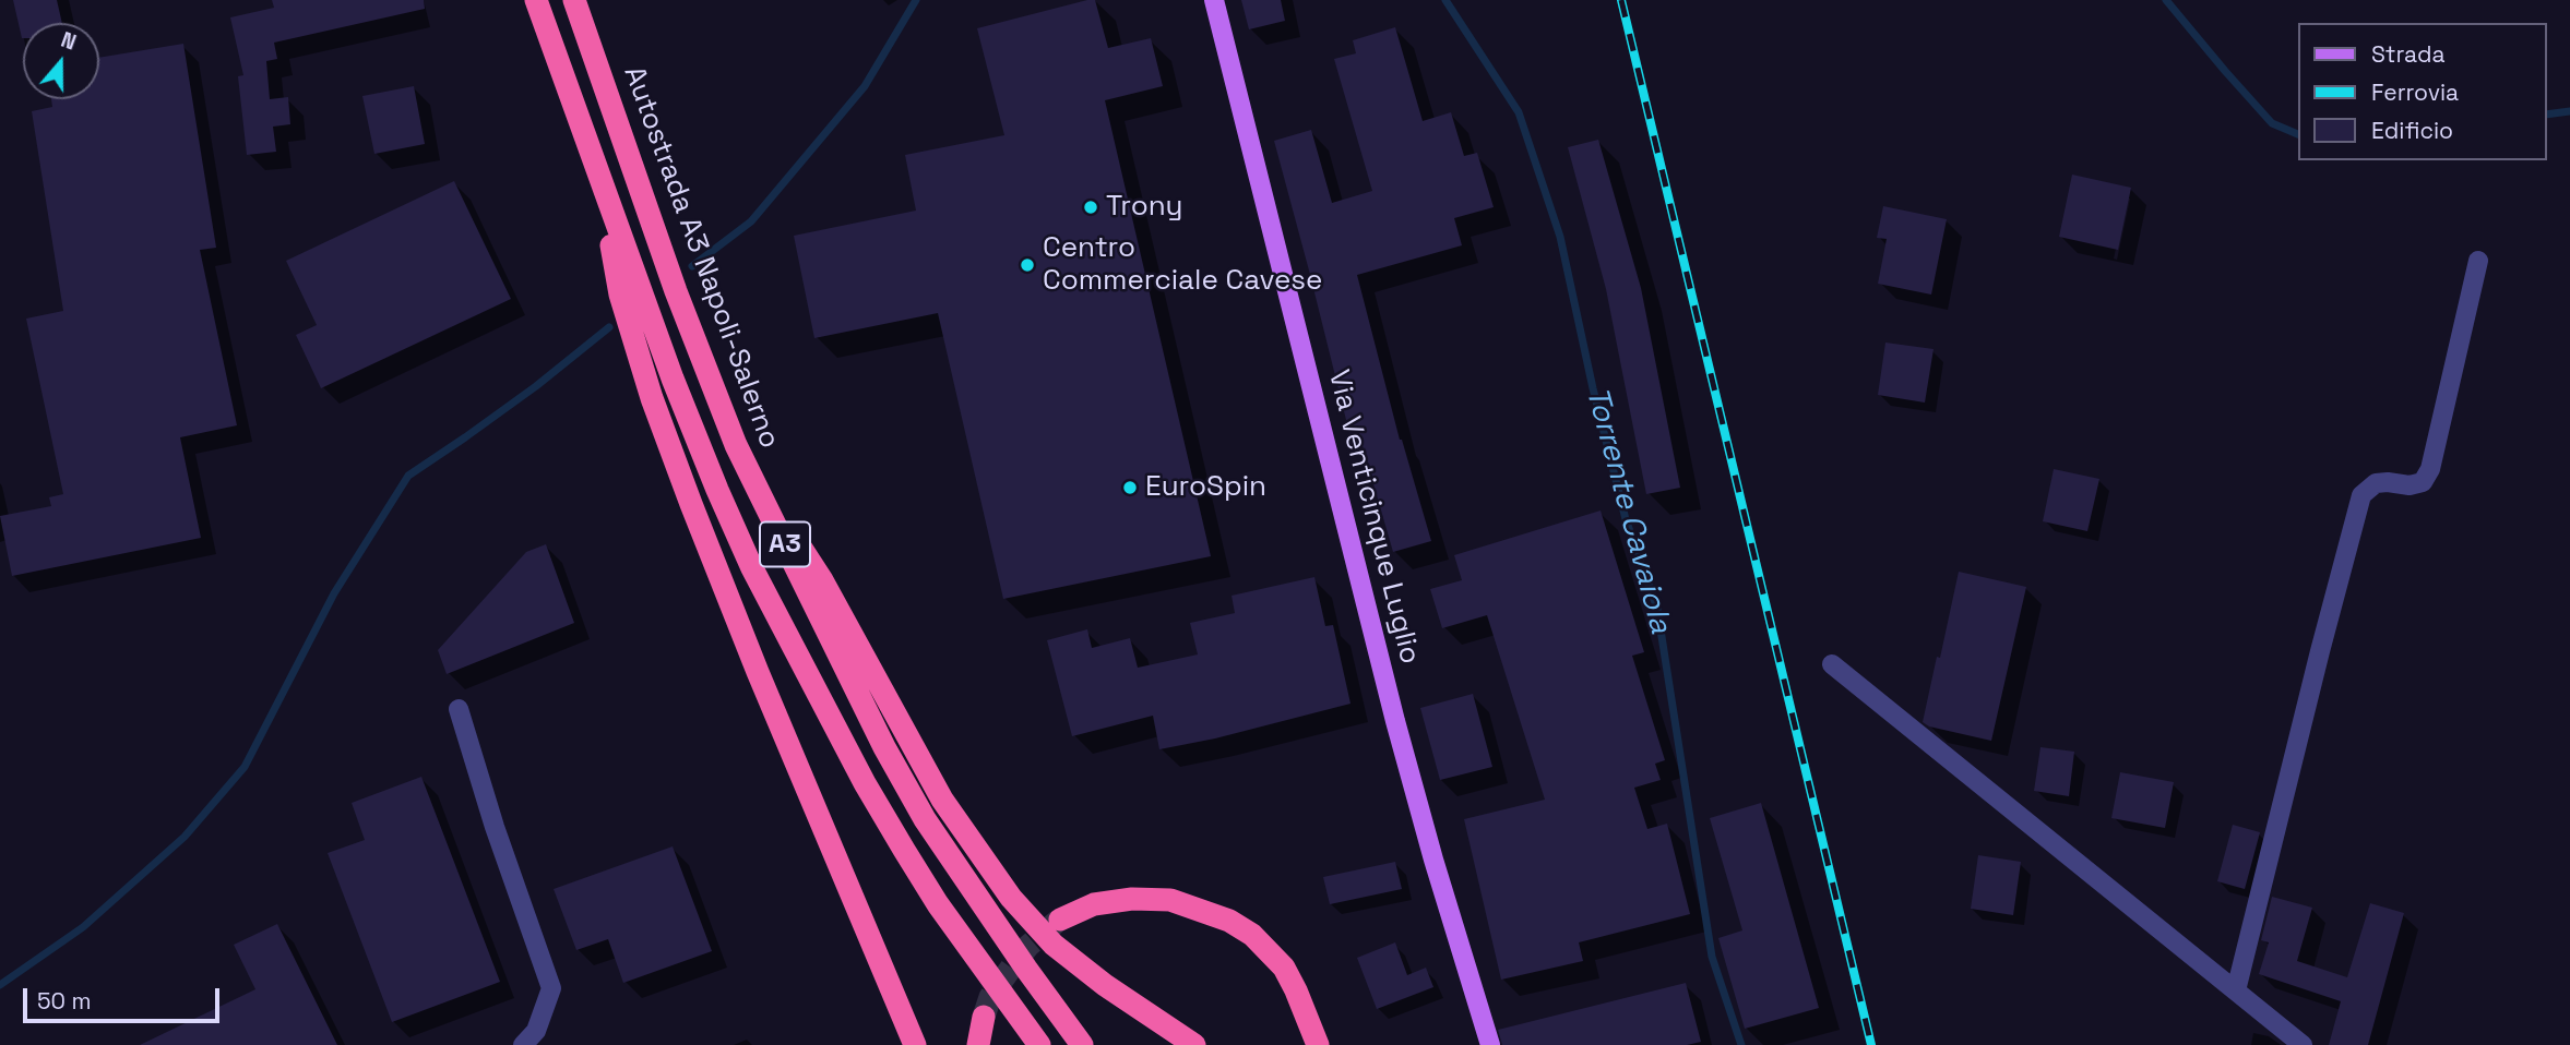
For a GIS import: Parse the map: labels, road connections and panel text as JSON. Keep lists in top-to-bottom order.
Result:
{
  "streets": {
    "highway": ["Autostrada A3 Napoli-Salerno", "A3"],
    "main road": ["Via Venticinque Luglio"]
  },
  "water": ["Torrente Cavaiola"],
  "places": ["Trony", "Centro Commerciale Cavese", "EuroSpin"],
  "legend": ["Strada", "Ferrovia", "Edificio"],
  "scale_bar": "50 m",
  "north": "top"
}
